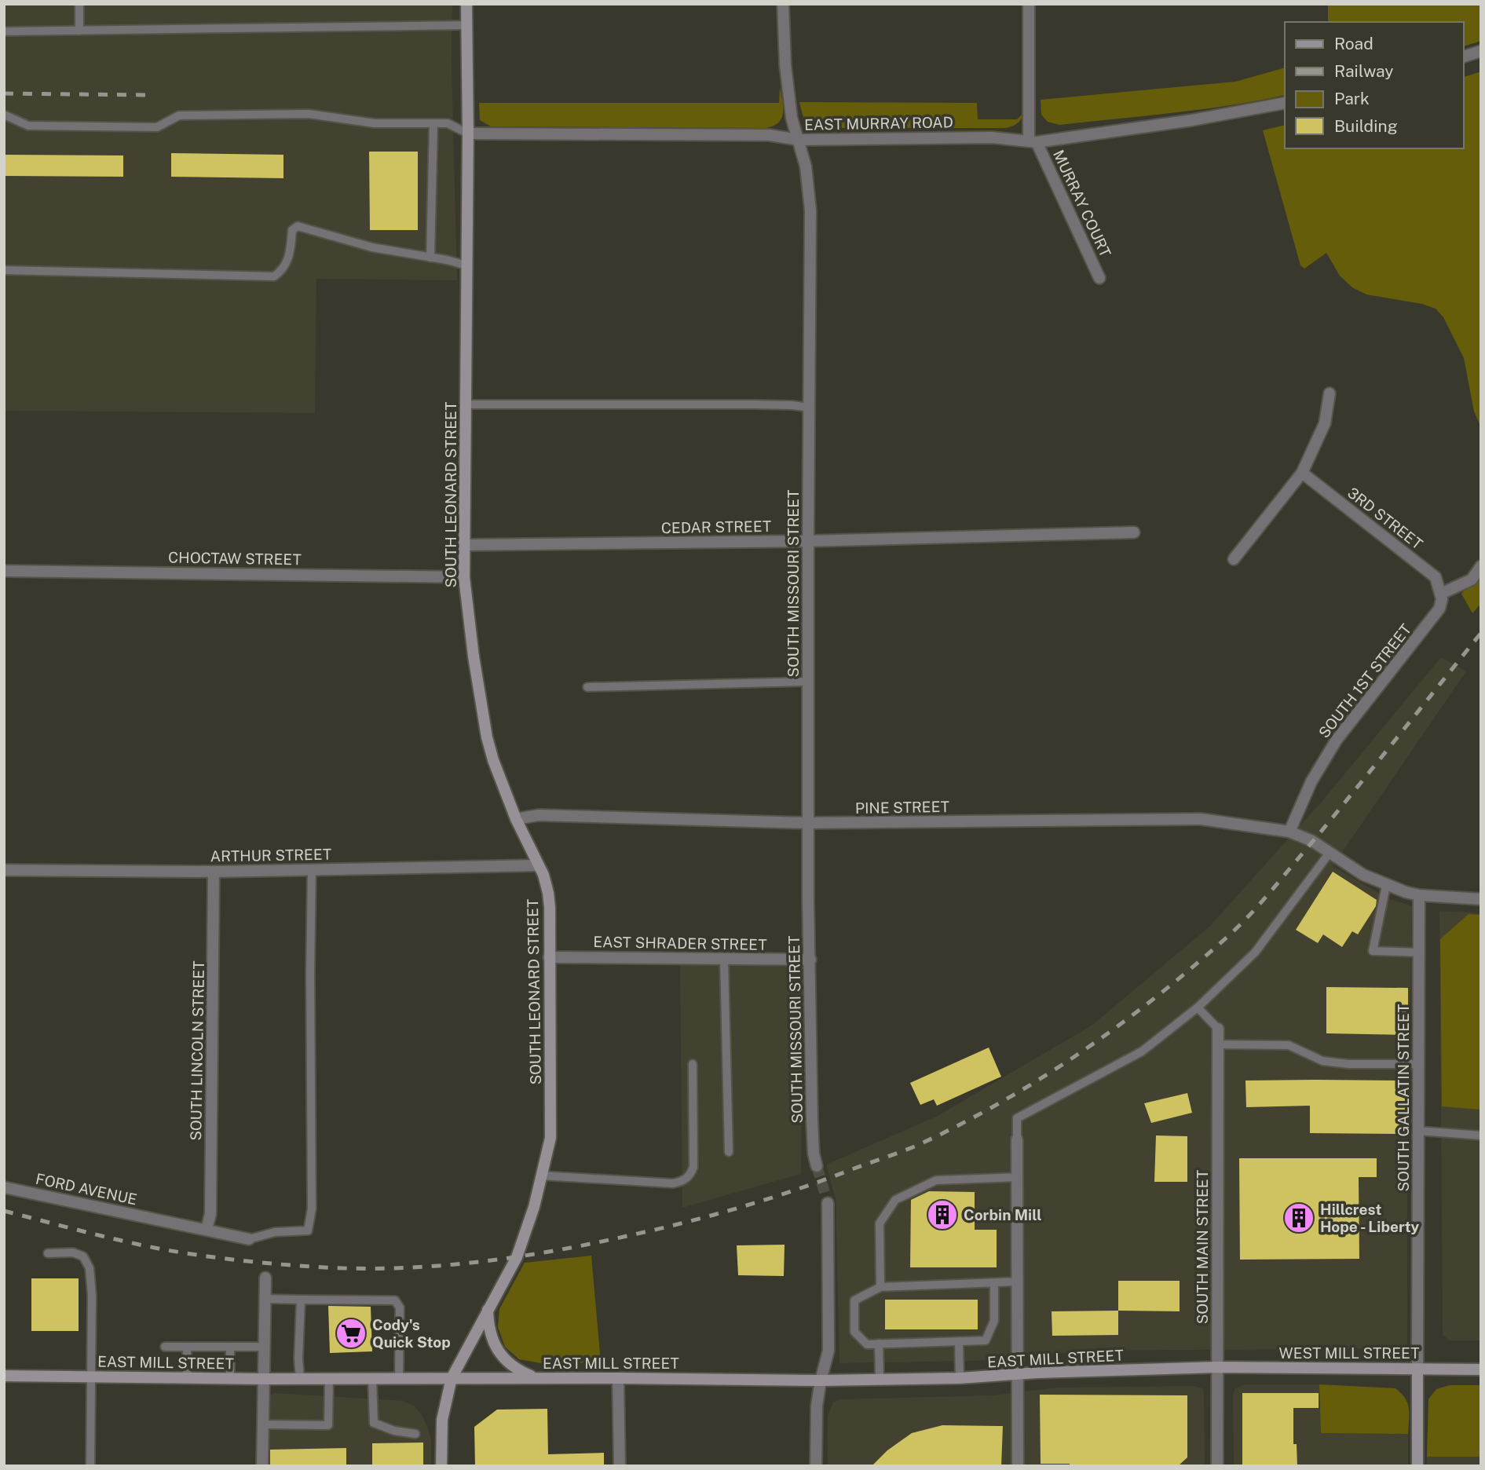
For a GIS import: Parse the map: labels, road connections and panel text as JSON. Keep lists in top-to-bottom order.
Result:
{
  "streets": {
    "main road": [
      "SOUTH LEONARD STREET",
      "SOUTH GALLATIN STREET",
      "WEST MILL STREET",
      "EAST MILL STREET"
    ],
    "street": [
      "EAST MURRAY ROAD",
      "MURRAY COURT",
      "3RD STREET",
      "CEDAR STREET",
      "CHOCTAW STREET",
      "SOUTH MISSOURI STREET",
      "SOUTH 1ST STREET",
      "PINE STREET",
      "ARTHUR STREET",
      "EAST SHRADER STREET",
      "SOUTH LINCOLN STREET",
      "FORD AVENUE",
      "SOUTH MAIN STREET"
    ]
  },
  "crossings": [
    ["EAST MURRAY ROAD", "MURRAY COURT"],
    ["EAST MURRAY ROAD", "SOUTH LEONARD STREET"],
    ["EAST MURRAY ROAD", "SOUTH MISSOURI STREET"],
    ["SOUTH LEONARD STREET", "CEDAR STREET"],
    ["SOUTH LEONARD STREET", "CHOCTAW STREET"],
    ["SOUTH LEONARD STREET", "PINE STREET"],
    ["SOUTH LEONARD STREET", "ARTHUR STREET"],
    ["SOUTH LEONARD STREET", "EAST SHRADER STREET"],
    ["SOUTH LEONARD STREET", "EAST MILL STREET"],
    ["3RD STREET", "SOUTH 1ST STREET"],
    ["CEDAR STREET", "SOUTH MISSOURI STREET"],
    ["SOUTH MISSOURI STREET", "PINE STREET"],
    ["SOUTH MISSOURI STREET", "EAST SHRADER STREET"],
    ["SOUTH 1ST STREET", "PINE STREET"],
    ["PINE STREET", "SOUTH GALLATIN STREET"],
    ["ARTHUR STREET", "SOUTH LINCOLN STREET"],
    ["SOUTH LINCOLN STREET", "FORD AVENUE"],
    ["SOUTH GALLATIN STREET", "WEST MILL STREET"],
    ["SOUTH MAIN STREET", "WEST MILL STREET"],
    ["SOUTH MAIN STREET", "EAST MILL STREET"],
    ["WEST MILL STREET", "EAST MILL STREET"]
  ],
  "places": {
    "building": ["Corbin Mill", "Hillcrest Hope - Liberty"],
    "supermarket": ["Cody's Quick Stop"]
  },
  "legend": [
    "Road",
    "Railway",
    "Park",
    "Building"
  ]
}
